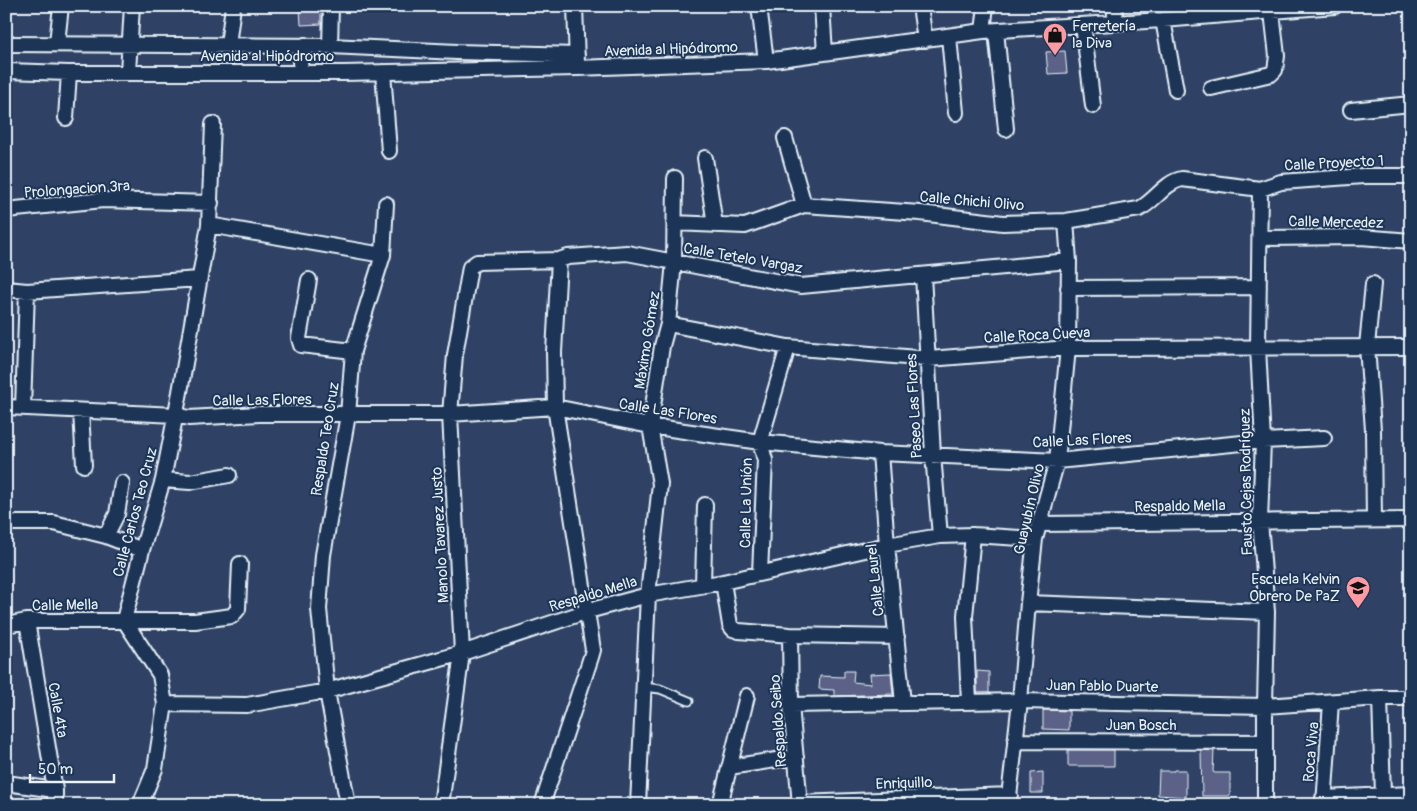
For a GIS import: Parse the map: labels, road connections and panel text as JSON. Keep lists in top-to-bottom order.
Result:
{
  "streets": {
    "street": [
      "Avenida al Hipódromo",
      "Calle Proyecto 1",
      "Prolongacion 3ra",
      "Calle Chichi Olivo",
      "Calle Mercedez",
      "Calle Tetelo Vargaz",
      "Calle Roca Cueva",
      "Máximo Gómez",
      "Calle Las Flores",
      "Paseo Las Flores",
      "Respaldo Teo Cruz",
      "Fausto Cejas Rodríguez",
      "Calle La Unión",
      "Respaldo Mella",
      "Guayubín Olivo",
      "Calle Carlos Teo Cruz",
      "Manolo Tavarez Justo",
      "Calle Laurel",
      "Calle Mella",
      "Juan Pablo Duarte",
      "Calle 4ta",
      "Respaldo Seibo",
      "Juan Bosch",
      "Roca Viva",
      "Enriquillo"
    ]
  },
  "crossings": [
    ["Calle Proyecto 1", "Calle Chichi Olivo"],
    ["Calle Proyecto 1", "Fausto Cejas Rodríguez"],
    ["Prolongacion 3ra", "Calle Carlos Teo Cruz"],
    ["Calle Chichi Olivo", "Máximo Gómez"],
    ["Calle Chichi Olivo", "Fausto Cejas Rodríguez"],
    ["Calle Chichi Olivo", "Guayubín Olivo"],
    ["Calle Mercedez", "Fausto Cejas Rodríguez"],
    ["Calle Tetelo Vargaz", "Máximo Gómez"],
    ["Calle Tetelo Vargaz", "Paseo Las Flores"],
    ["Calle Tetelo Vargaz", "Guayubín Olivo"],
    ["Calle Tetelo Vargaz", "Manolo Tavarez Justo"],
    ["Calle Roca Cueva", "Máximo Gómez"],
    ["Calle Roca Cueva", "Paseo Las Flores"],
    ["Calle Roca Cueva", "Fausto Cejas Rodríguez"],
    ["Calle Roca Cueva", "Calle La Unión"],
    ["Calle Roca Cueva", "Guayubín Olivo"],
    ["Máximo Gómez", "Calle Las Flores"],
    ["Máximo Gómez", "Respaldo Mella"],
    ["Calle Las Flores", "Paseo Las Flores"],
    ["Calle Las Flores", "Respaldo Teo Cruz"],
    ["Calle Las Flores", "Fausto Cejas Rodríguez"],
    ["Calle Las Flores", "Calle La Unión"],
    ["Calle Las Flores", "Guayubín Olivo"],
    ["Calle Las Flores", "Calle Carlos Teo Cruz"],
    ["Calle Las Flores", "Manolo Tavarez Justo"],
    ["Calle Las Flores", "Calle Laurel"],
    ["Paseo Las Flores", "Respaldo Mella"],
    ["Respaldo Teo Cruz", "Respaldo Mella"],
    ["Fausto Cejas Rodríguez", "Respaldo Mella"],
    ["Fausto Cejas Rodríguez", "Juan Pablo Duarte"],
    ["Fausto Cejas Rodríguez", "Juan Bosch"],
    ["Calle La Unión", "Respaldo Mella"],
    ["Respaldo Mella", "Guayubín Olivo"],
    ["Respaldo Mella", "Manolo Tavarez Justo"],
    ["Respaldo Mella", "Calle Laurel"],
    ["Guayubín Olivo", "Juan Pablo Duarte"],
    ["Guayubín Olivo", "Juan Bosch"],
    ["Guayubín Olivo", "Enriquillo"],
    ["Calle Carlos Teo Cruz", "Calle Mella"],
    ["Calle Laurel", "Juan Pablo Duarte"],
    ["Calle Mella", "Calle 4ta"],
    ["Juan Pablo Duarte", "Respaldo Seibo"],
    ["Juan Pablo Duarte", "Roca Viva"],
    ["Respaldo Seibo", "Enriquillo"]
  ],
  "places": {
    "shop": ["Ferretería la Diva"],
    "school or university": ["Escuela Kelvin Obrero De PaZ"]
  },
  "scale_bar": "50 m"
}
